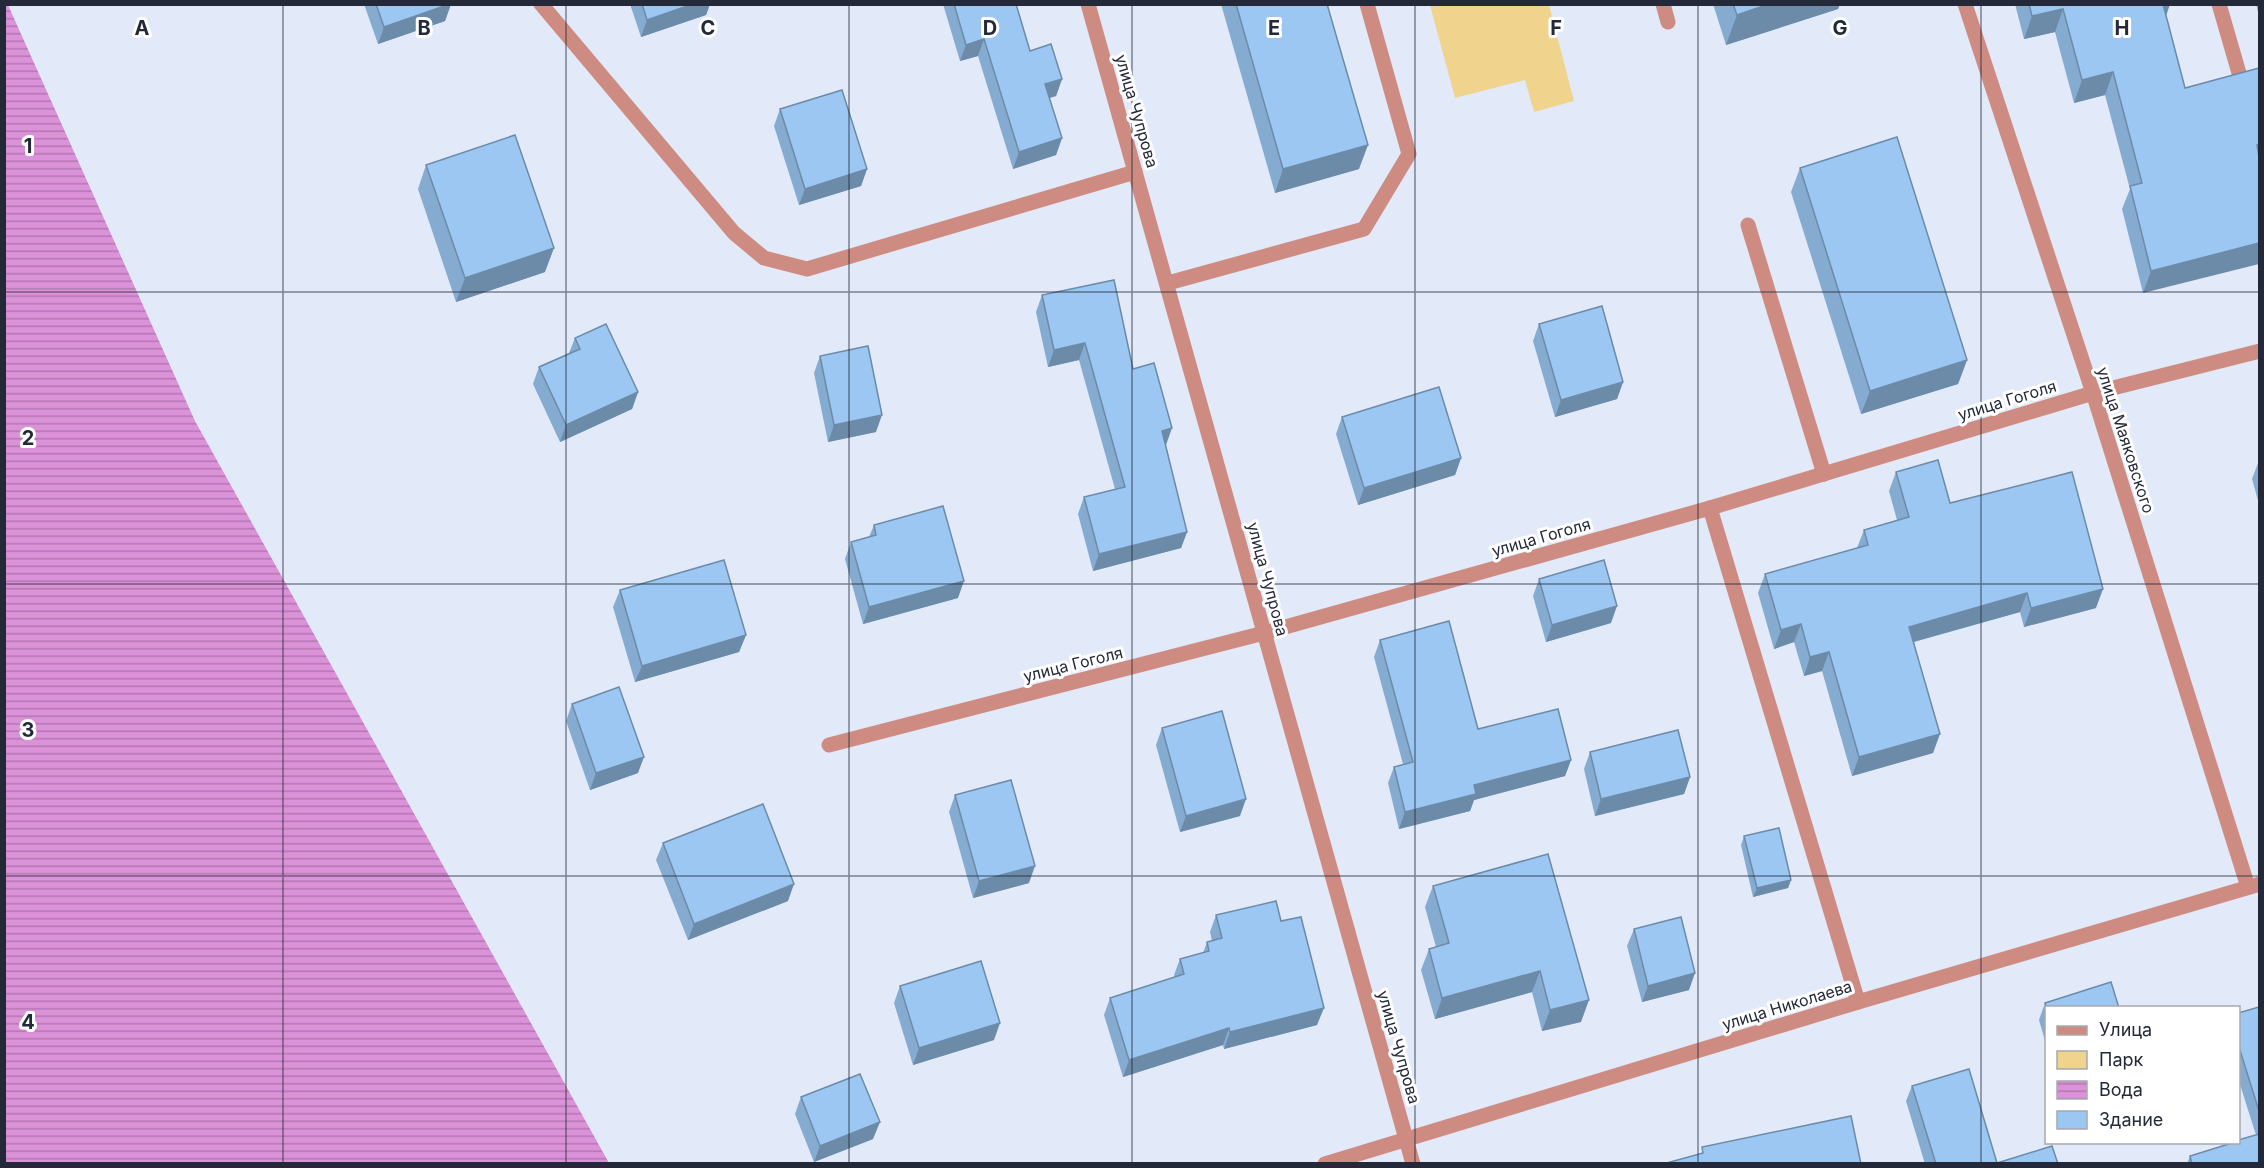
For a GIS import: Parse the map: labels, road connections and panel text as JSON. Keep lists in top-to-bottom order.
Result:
{
  "streets": {
    "street": [
      "улица Чупрова",
      "улица Гоголя",
      "улица Маяковского",
      "улица Николаева"
    ]
  },
  "crossings": [
    ["улица Чупрова", "улица Гоголя"],
    ["улица Чупрова", "улица Николаева"],
    ["улица Гоголя", "улица Маяковского"],
    ["улица Маяковского", "улица Николаева"]
  ],
  "legend": [
    "Улица",
    "Парк",
    "Вода",
    "Здание"
  ],
  "grid": {
    "columns": [
      "A",
      "B",
      "C",
      "D",
      "E",
      "F",
      "G",
      "H"
    ],
    "rows": [
      "1",
      "2",
      "3",
      "4"
    ]
  }
}
